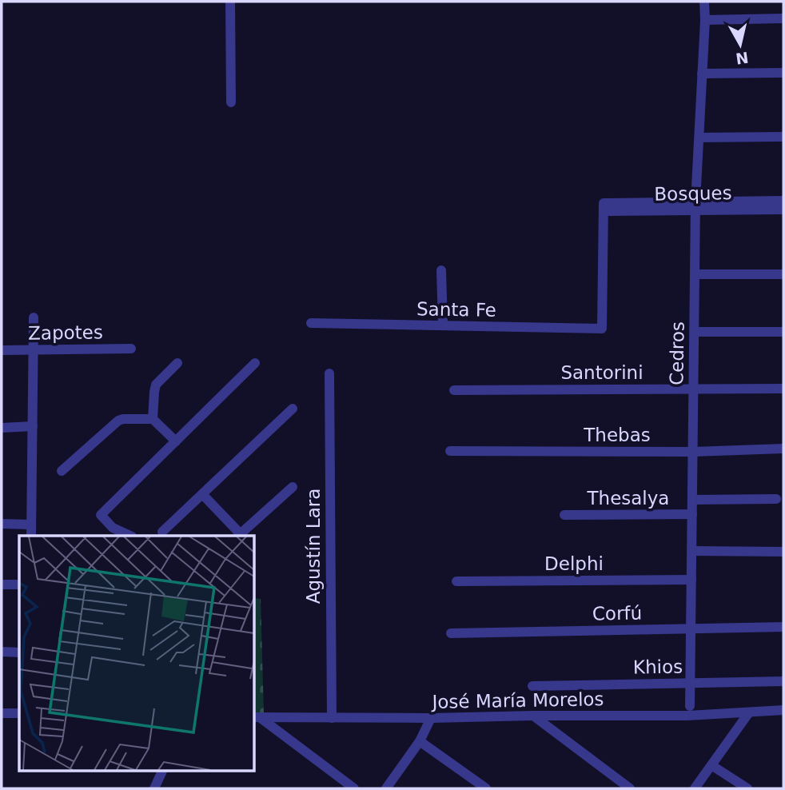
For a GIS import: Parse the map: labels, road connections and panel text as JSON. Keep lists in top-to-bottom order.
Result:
{
  "streets": {
    "street": [
      "Bosques",
      "Santa Fe",
      "Zapotes",
      "Cedros",
      "Santorini",
      "Thebas",
      "Thesalya",
      "Agustín Lara",
      "Delphi",
      "Corfú",
      "Khios",
      "José María Morelos"
    ]
  },
  "crossings": [
    ["Bosques", "Santa Fe"],
    ["Bosques", "Cedros"],
    ["Cedros", "Santorini"],
    ["Cedros", "Thebas"],
    ["Cedros", "Thesalya"],
    ["Cedros", "Delphi"],
    ["Cedros", "Corfú"],
    ["Cedros", "Khios"],
    ["Agustín Lara", "José María Morelos"]
  ],
  "north": "bottom"
}
